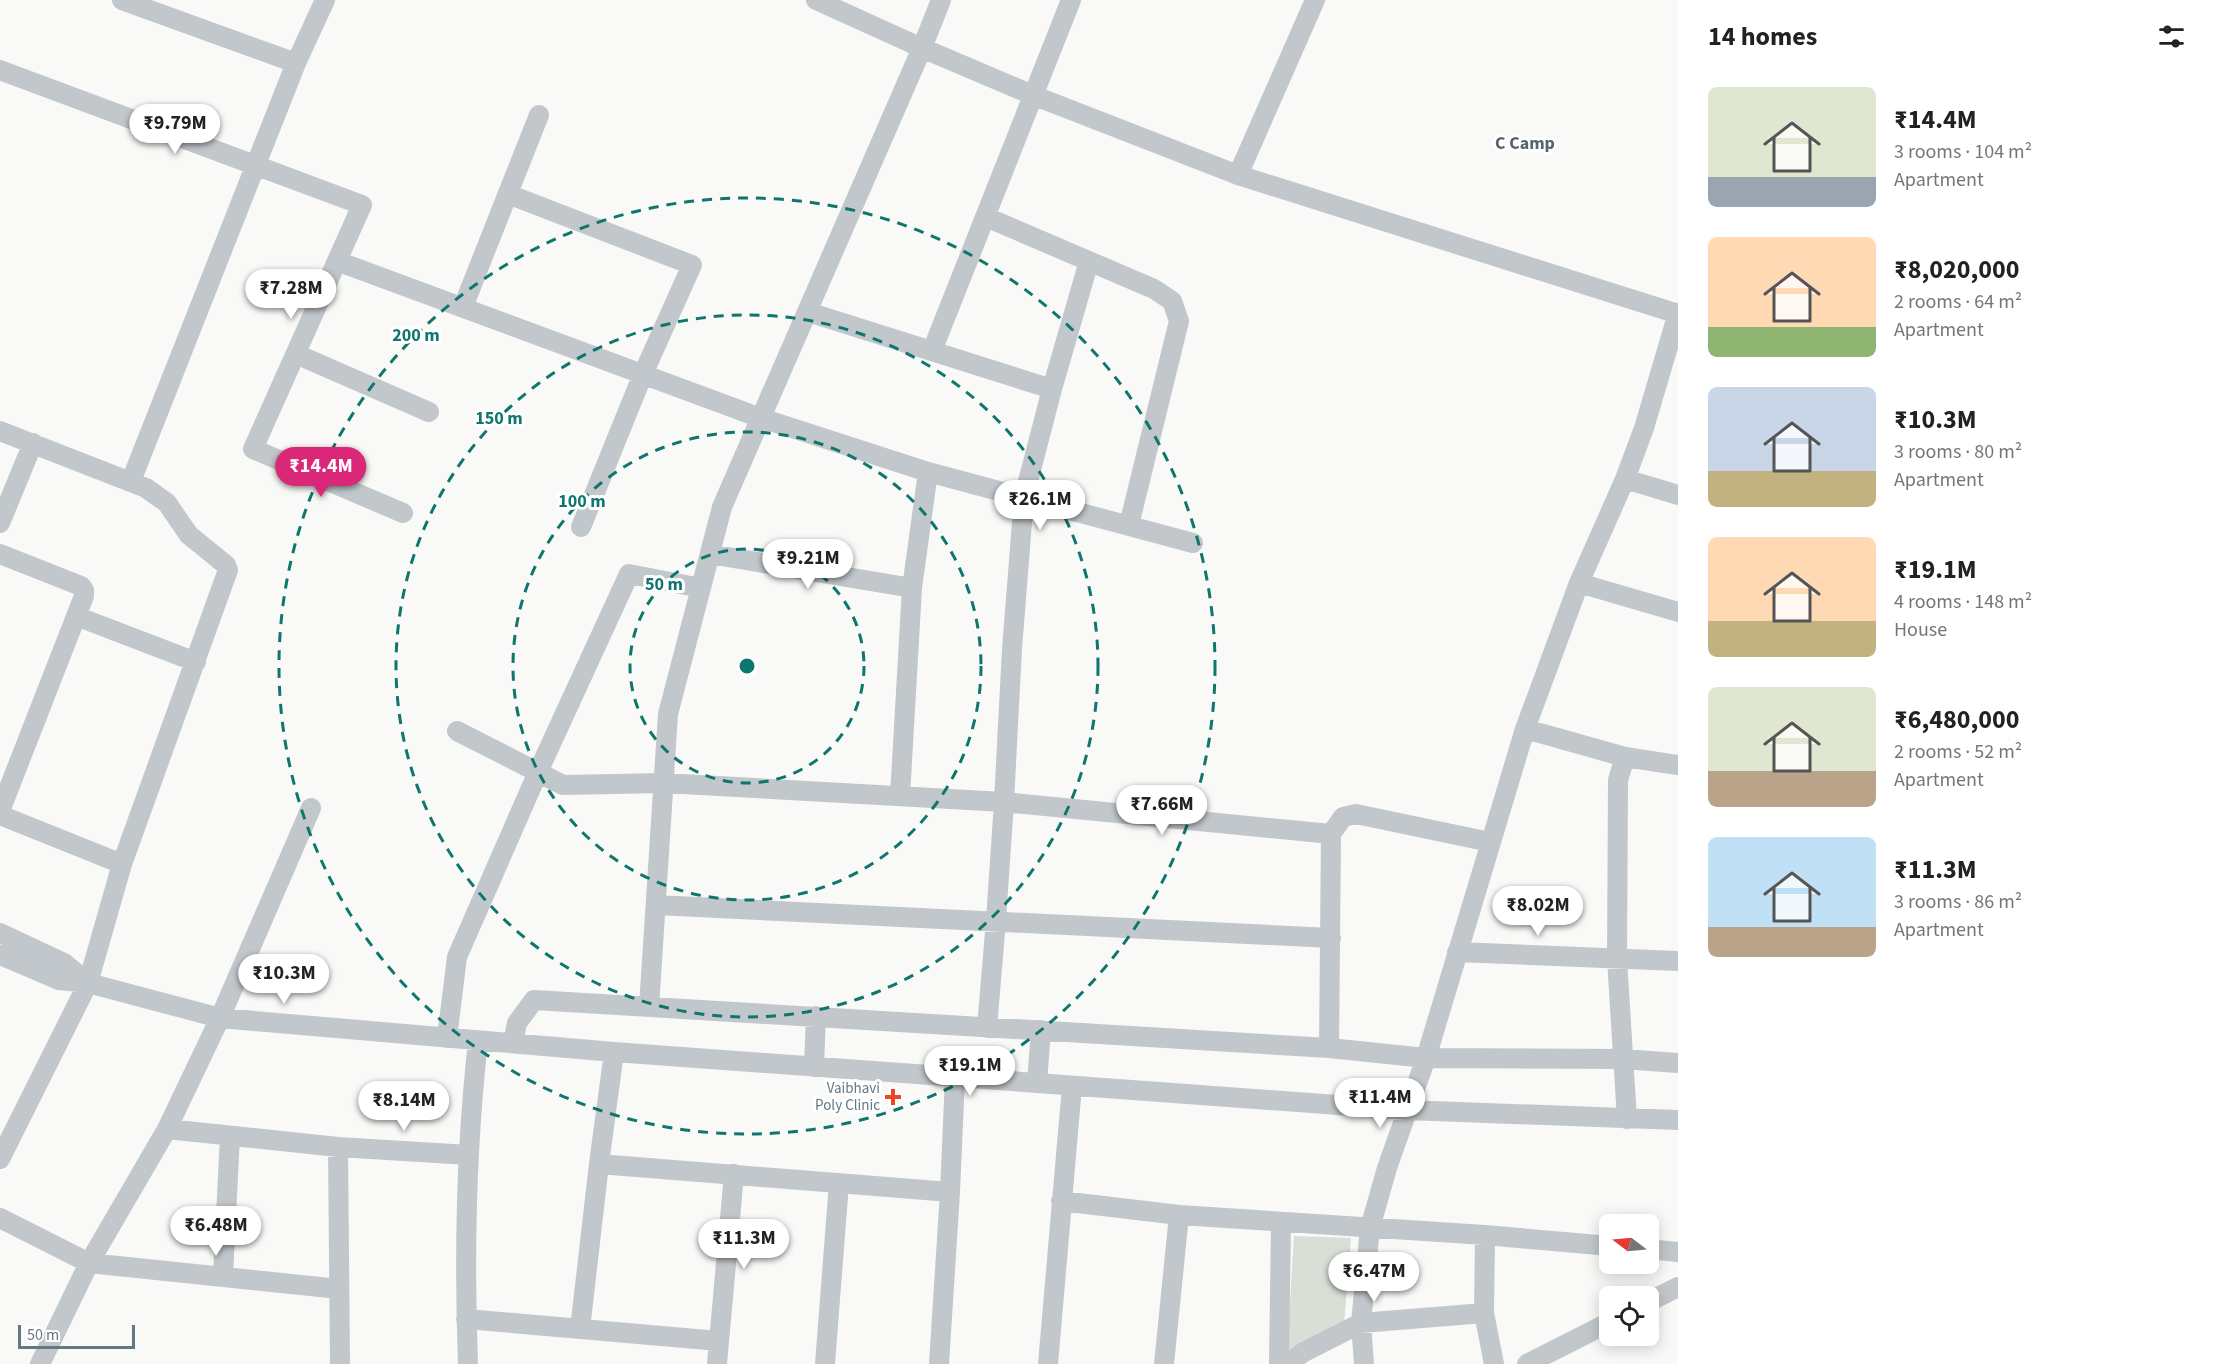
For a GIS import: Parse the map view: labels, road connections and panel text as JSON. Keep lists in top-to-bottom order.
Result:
{
  "districts": ["C Camp"],
  "places": {
    "health": ["Vaibhavi Poly Clinic"]
  },
  "scale_bar": "50 m",
  "north": "left",
  "page": {
    "heading": "14 homes",
    "list": [
      {
        "name": "₹14.4M",
        "note": "3 rooms · 104 m² · Apartment"
      },
      {
        "name": "₹8,020,000",
        "note": "2 rooms · 64 m² · Apartment"
      },
      {
        "name": "₹10.3M",
        "note": "3 rooms · 80 m² · Apartment"
      },
      {
        "name": "₹19.1M",
        "note": "4 rooms · 148 m² · House"
      },
      {
        "name": "₹6,480,000",
        "note": "2 rooms · 52 m² · Apartment"
      },
      {
        "name": "₹11.3M",
        "note": "3 rooms · 86 m² · Apartment"
      }
    ],
    "price": [
      "₹9.79M",
      "₹7.28M",
      "₹14.4M",
      "₹26.1M",
      "₹9.21M",
      "₹7.66M",
      "₹8.02M",
      "₹10.3M",
      "₹19.1M",
      "₹11.4M",
      "₹8.14M",
      "₹6.48M",
      "₹11.3M",
      "₹6.47M"
    ],
    "scale": "50 m"
  },
  "rings": [
    "200 m",
    "150 m",
    "100 m",
    "50 m"
  ]
}
